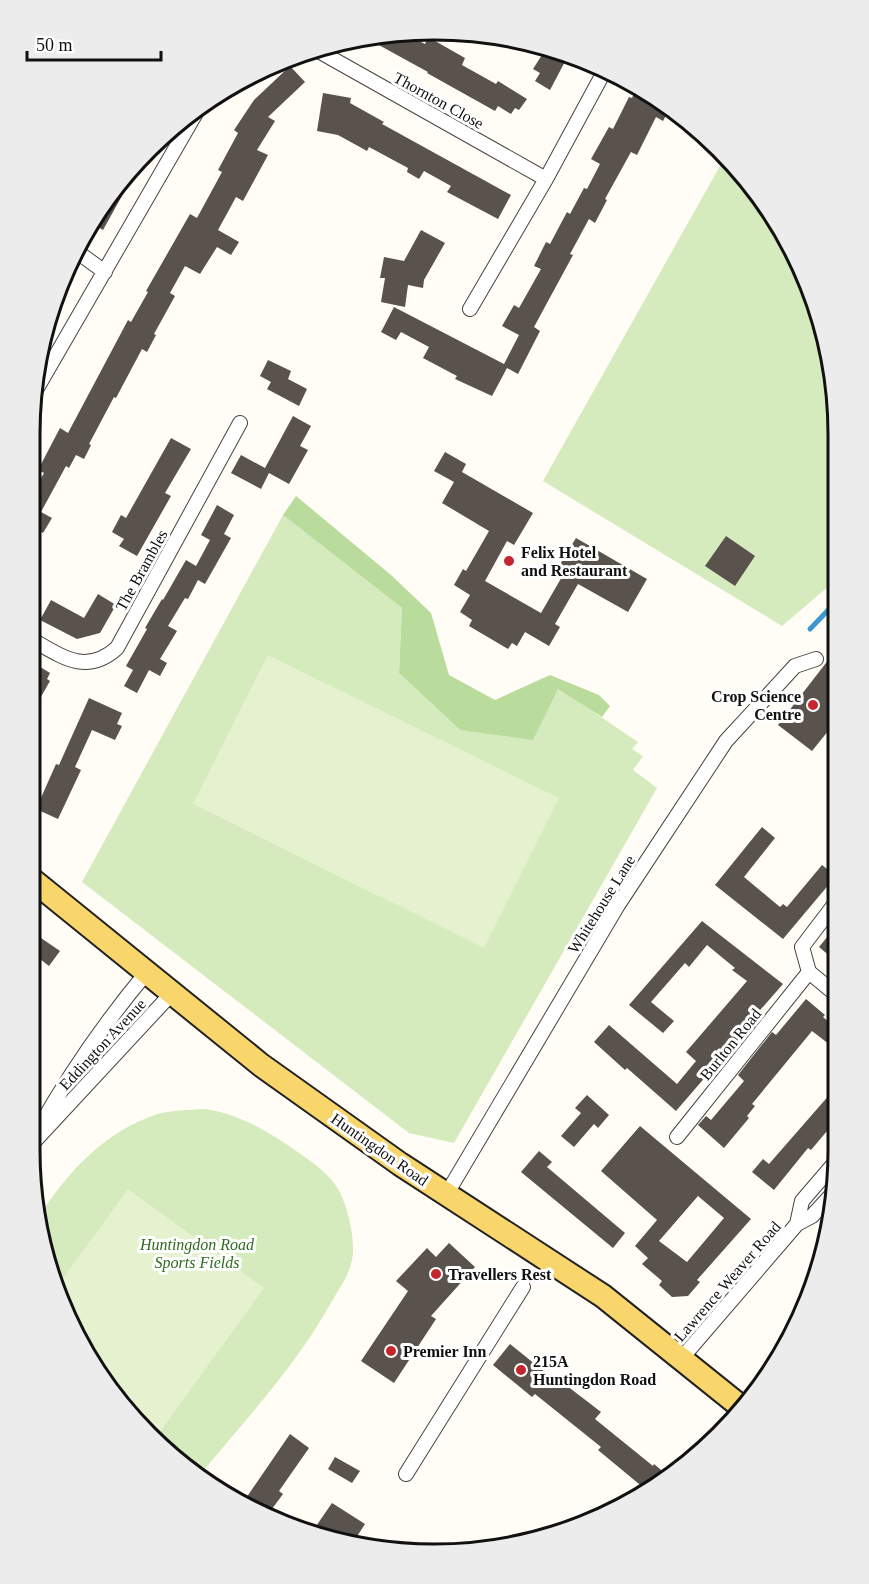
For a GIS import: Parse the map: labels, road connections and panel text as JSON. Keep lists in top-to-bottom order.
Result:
{
  "streets": {
    "main road": ["Huntingdon Road"],
    "street": [
      "Thornton Close",
      "The Brambles",
      "Whitehouse Lane",
      "Eddington Avenue",
      "Burlton Road",
      "Lawrence Weaver Road"
    ]
  },
  "crossings": [
    ["Whitehouse Lane", "Huntingdon Road"],
    ["Eddington Avenue", "Huntingdon Road"],
    ["Huntingdon Road", "Lawrence Weaver Road"]
  ],
  "parks": ["Huntingdon Road Sports Fields"],
  "places": [
    "Felix Hotel and Restaurant",
    "Crop Science Centre",
    "Travellers Rest",
    "Premier Inn",
    "215A Huntingdon Road"
  ],
  "scale_bar": "50 m"
}
